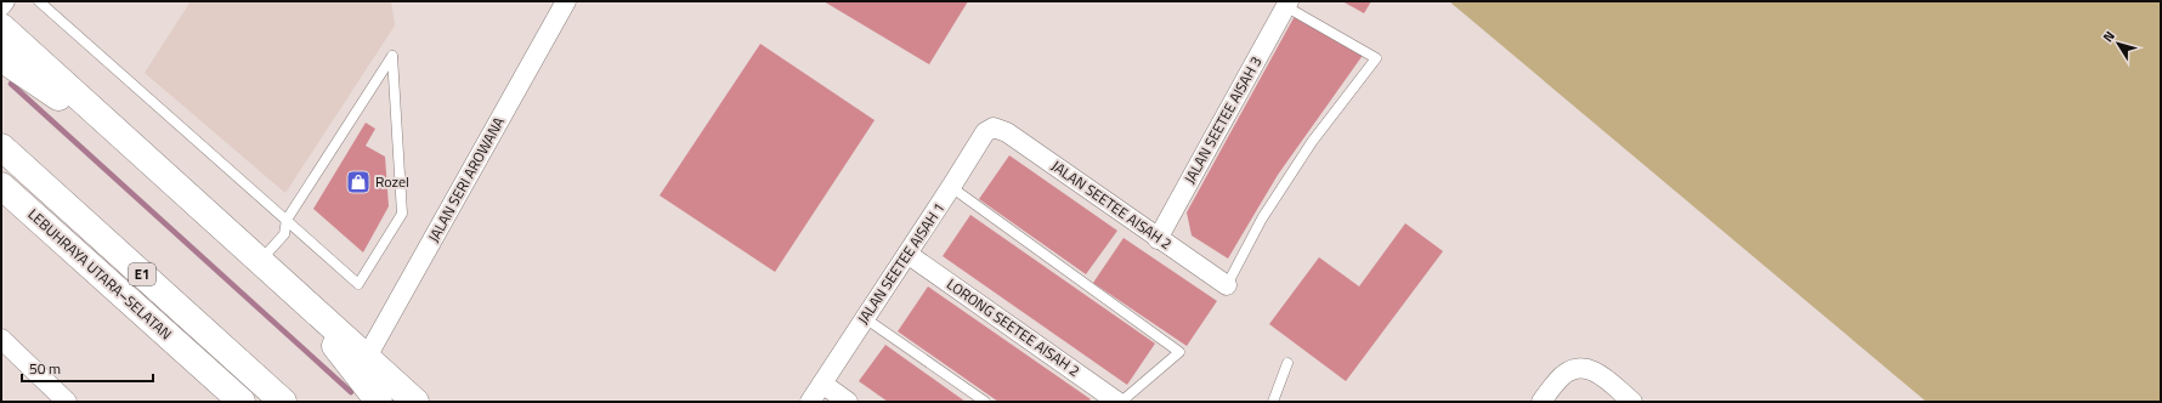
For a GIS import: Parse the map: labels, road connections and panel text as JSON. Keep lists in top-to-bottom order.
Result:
{
  "streets": {
    "highway": ["LEBUHRAYA UTARA–SELATAN", "E1"],
    "street": [
      "JALAN SEETEE AISAH 3",
      "JALAN SERI AROWANA",
      "JALAN SEETEE AISAH 2",
      "JALAN SEETEE AISAH 1",
      "LORONG SEETEE AISAH 2"
    ]
  },
  "crossings": [
    ["JALAN SEETEE AISAH 3", "JALAN SEETEE AISAH 2"],
    ["JALAN SEETEE AISAH 2", "JALAN SEETEE AISAH 1"],
    ["JALAN SEETEE AISAH 1", "LORONG SEETEE AISAH 2"]
  ],
  "places": {
    "shop": ["Rozel"]
  },
  "scale_bar": "50 m",
  "north": "top left"
}
